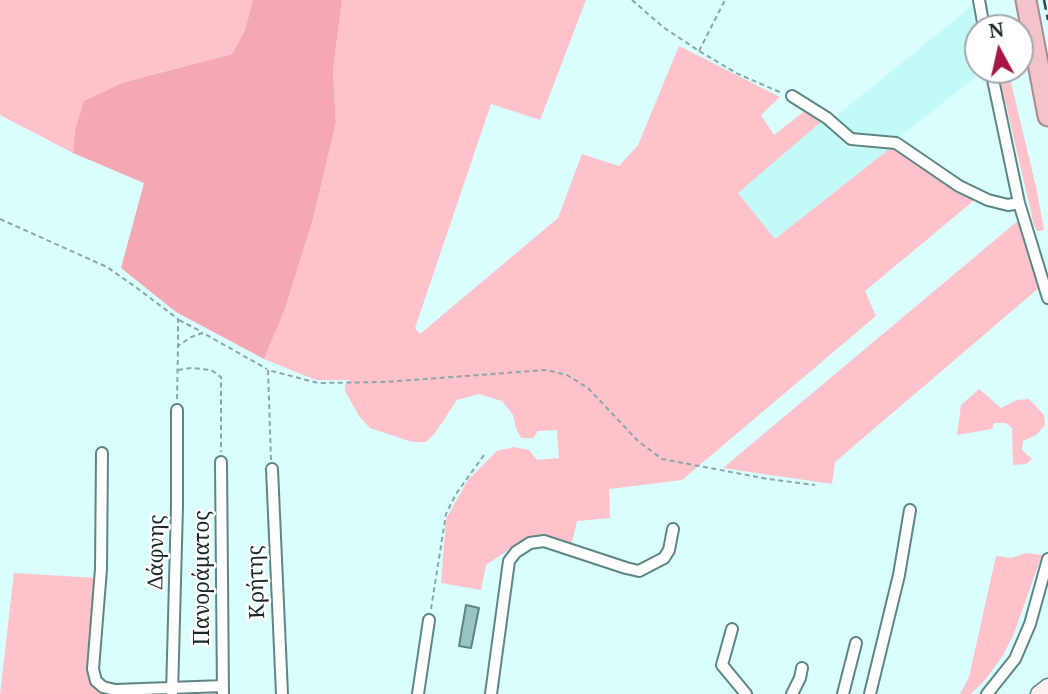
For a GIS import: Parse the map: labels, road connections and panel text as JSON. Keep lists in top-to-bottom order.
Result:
{
  "streets": {
    "street": ["Δάφνης", "Πανοράματος", "Κρήτης"]
  },
  "north": "top"
}
